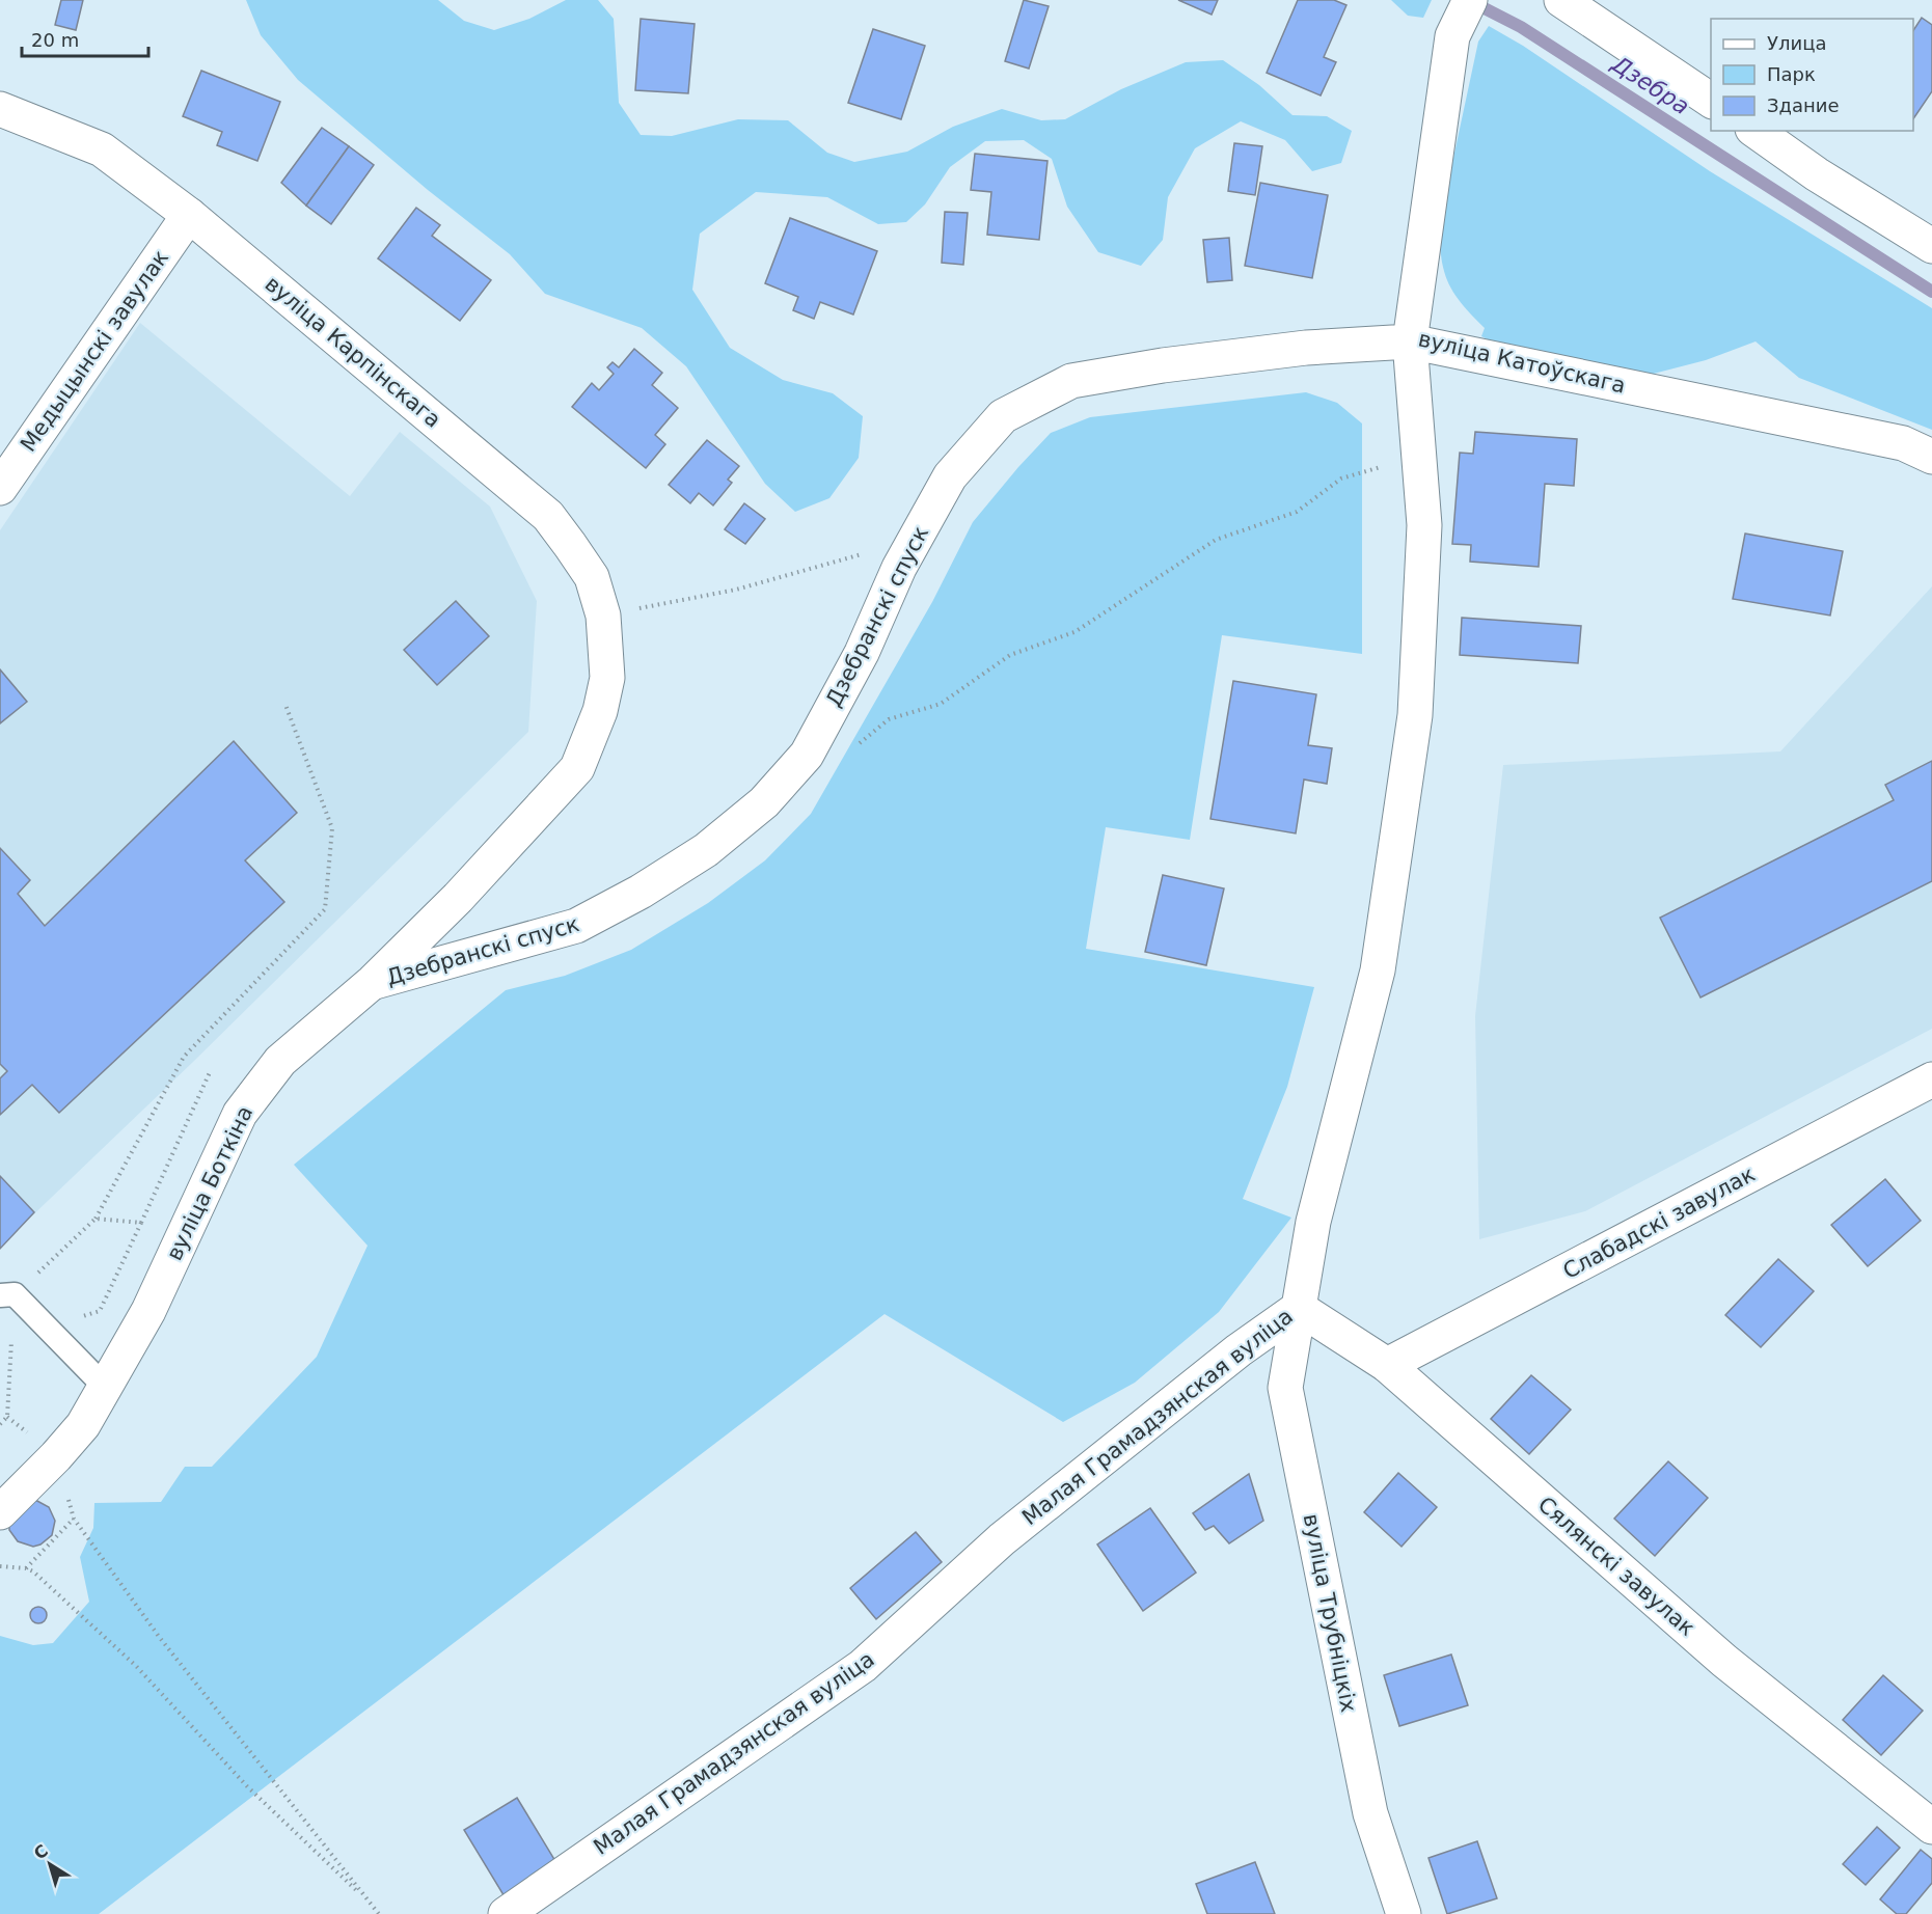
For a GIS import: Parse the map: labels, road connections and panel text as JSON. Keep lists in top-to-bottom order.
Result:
{
  "streets": {
    "street": [
      "Медыцынскі завулак",
      "вуліца Карпінскага",
      "вуліца Катоўскага",
      "Дзебранскі спуск",
      "вуліца Боткіна",
      "Слабадскі завулак",
      "Малая Грамадзянская вуліца",
      "Сялянскі завулак",
      "вуліца Трубніцкіх"
    ]
  },
  "crossings": [
    ["Медыцынскі завулак", "вуліца Карпінскага"],
    ["вуліца Карпінскага", "вуліца Боткіна"],
    ["вуліца Катоўскага", "Дзебранскі спуск"],
    ["вуліца Катоўскага", "Малая Грамадзянская вуліца"],
    ["Дзебранскі спуск", "вуліца Боткіна"],
    ["Дзебранскі спуск", "Малая Грамадзянская вуліца"],
    ["Слабадскі завулак", "Сялянскі завулак"],
    ["Малая Грамадзянская вуліца", "Сялянскі завулак"],
    ["Малая Грамадзянская вуліца", "вуліца Трубніцкіх"],
    ["Сялянскі завулак", "вуліца Трубніцкіх"]
  ],
  "water": ["Дзебра"],
  "legend": ["Улица", "Парк", "Здание"],
  "scale_bar": "20 m",
  "north": "top left"
}
